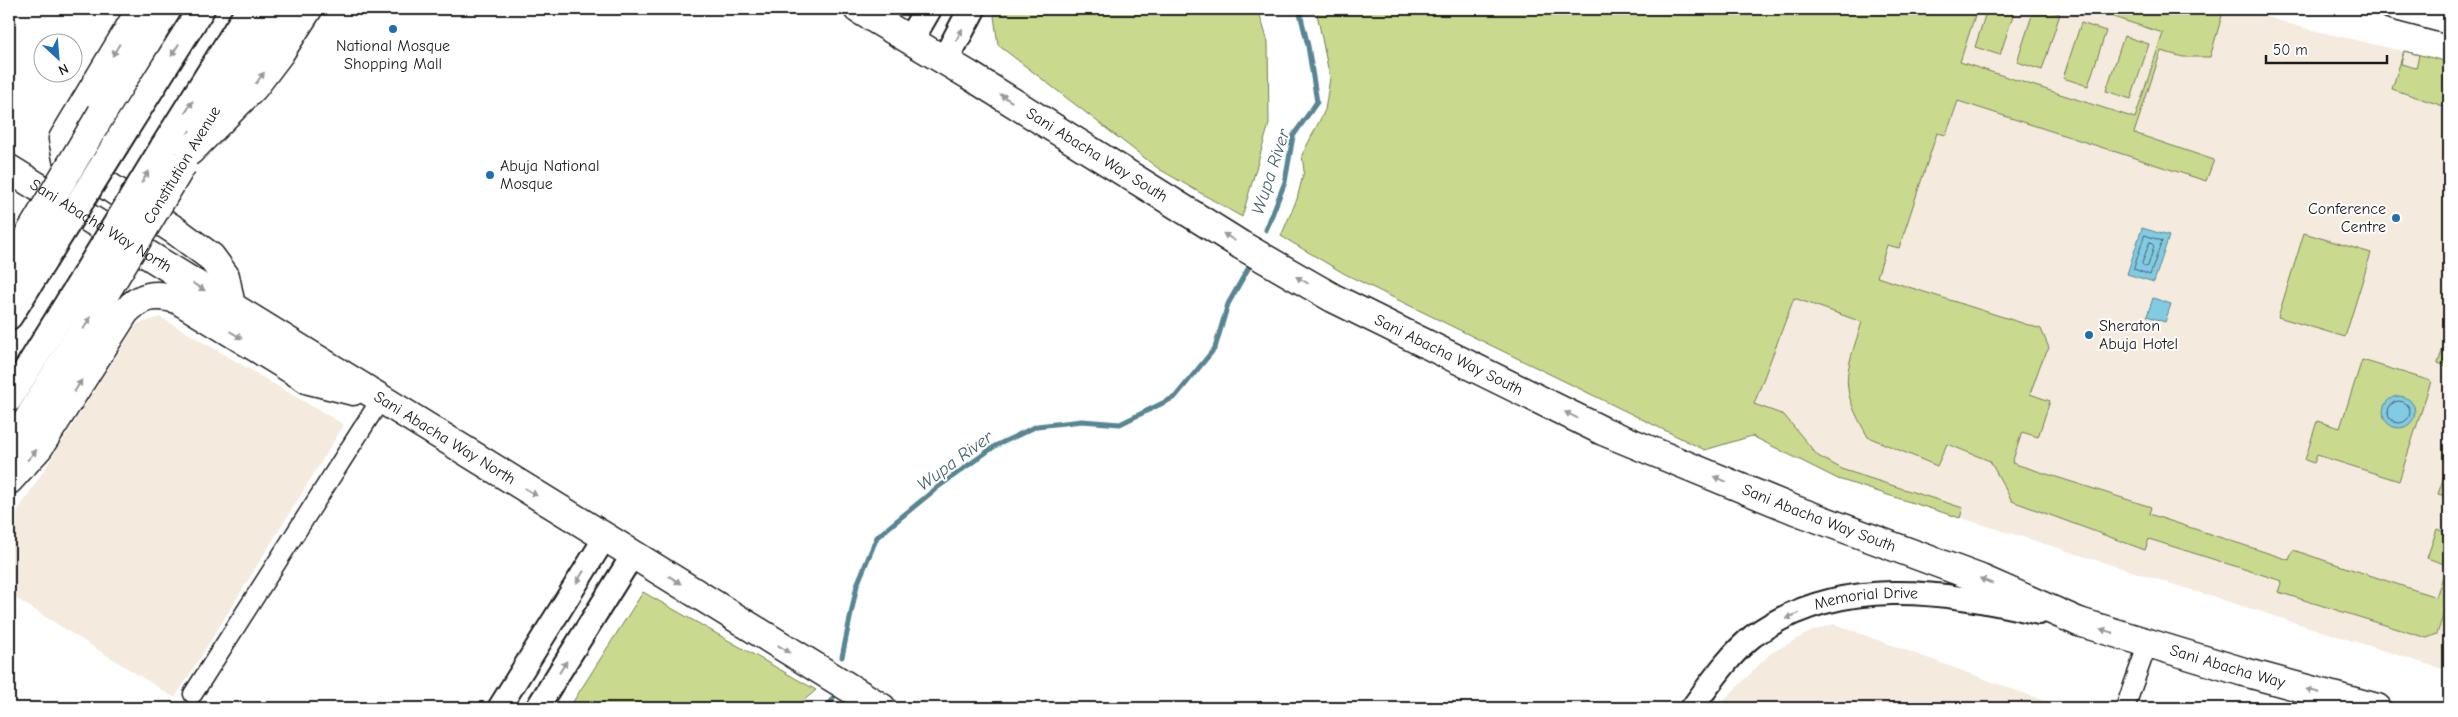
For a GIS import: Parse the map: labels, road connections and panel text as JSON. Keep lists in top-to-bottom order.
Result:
{
  "streets": {
    "main road": [
      "Sani Abacha Way South",
      "Constitution Avenue",
      "Sani Abacha Way North",
      "Sani Abacha Way"
    ],
    "street": ["Memorial Drive"]
  },
  "crossings": [
    ["Sani Abacha Way South", "Memorial Drive"],
    ["Sani Abacha Way South", "Sani Abacha Way"],
    ["Memorial Drive", "Sani Abacha Way"]
  ],
  "one_way": [
    "Sani Abacha Way South",
    "Sani Abacha Way North",
    "Memorial Drive",
    "Sani Abacha Way"
  ],
  "water": ["Wupa River"],
  "places": [
    "National Mosque Shopping Mall",
    "Abuja National Mosque",
    "Conference Centre",
    "Sheraton Abuja Hotel"
  ],
  "scale_bar": "50 m",
  "north": "bottom right"
}
